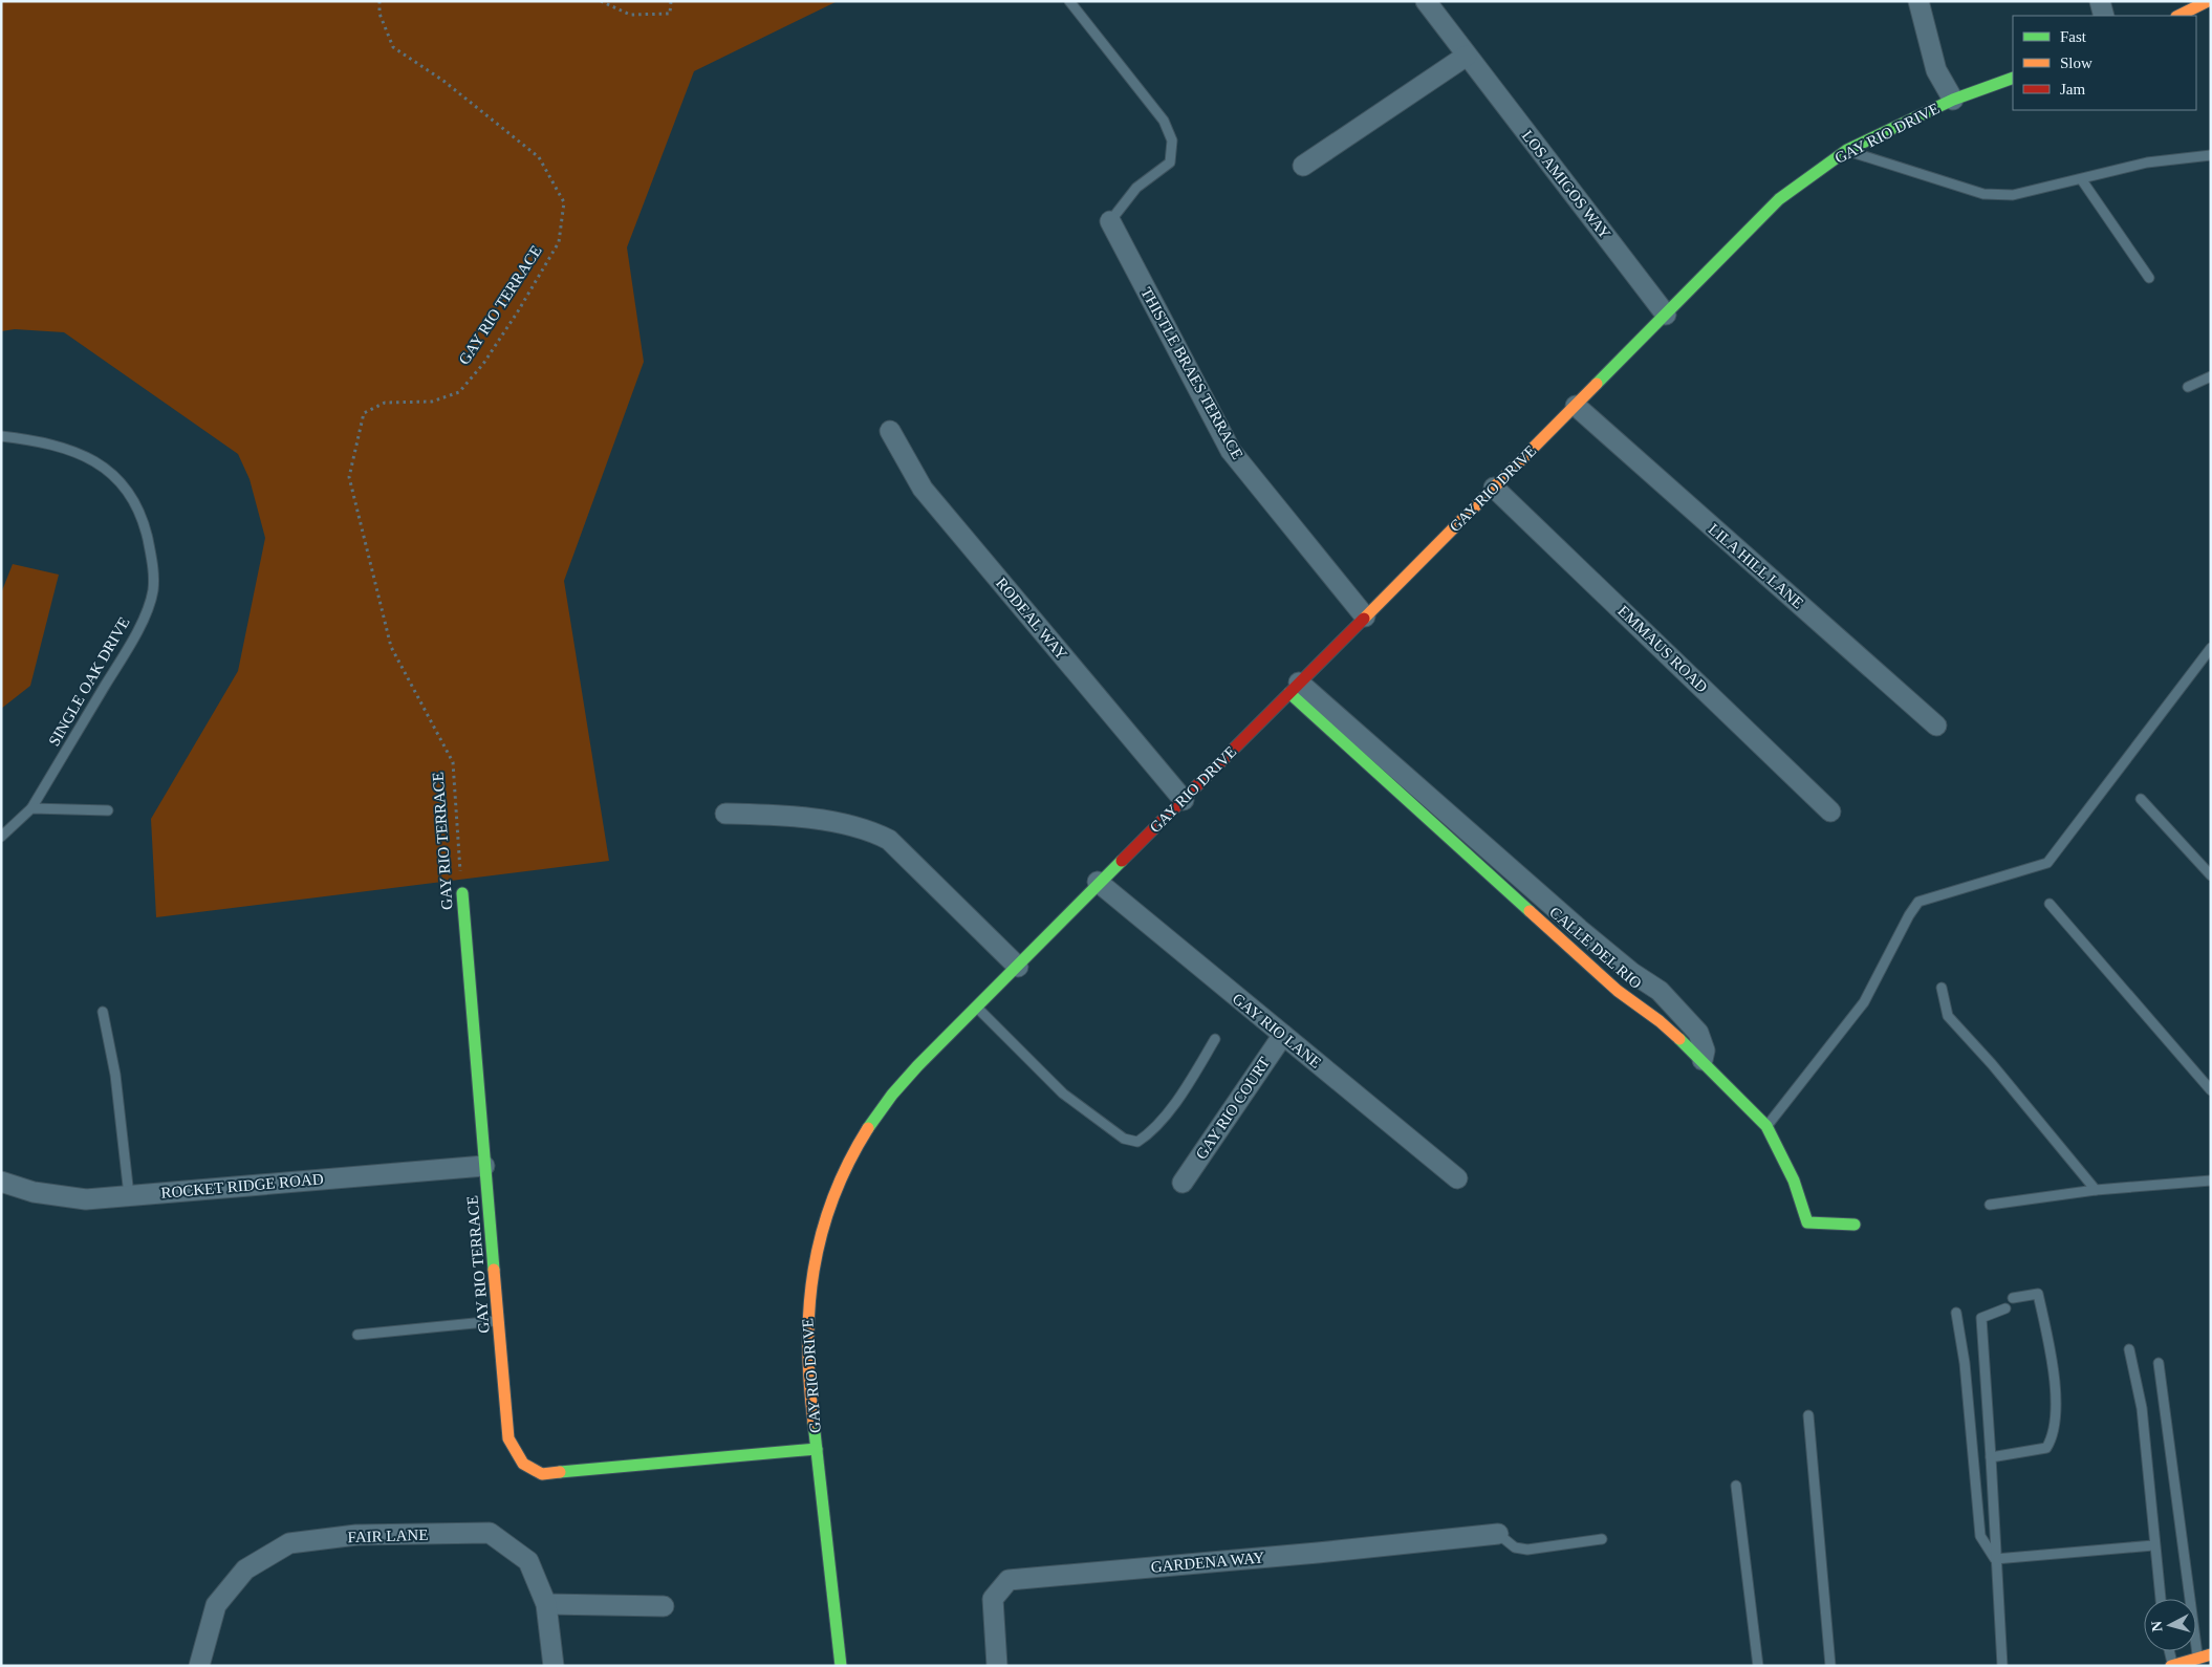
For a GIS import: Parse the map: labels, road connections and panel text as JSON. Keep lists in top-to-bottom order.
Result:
{
  "streets": {
    "street": [
      "GAY RIO DRIVE",
      "LOS AMIGOS WAY",
      "GAY RIO TERRACE",
      "THISTLE BRAES TERRACE",
      "LILA HILL LANE",
      "RODEAL WAY",
      "EMMAUS ROAD",
      "GAY RIO LANE",
      "GAY RIO COURT",
      "ROCKET RIDGE ROAD",
      "FAIR LANE",
      "GARDENA WAY"
    ],
    "lane": ["SINGLE OAK DRIVE"]
  },
  "crossings": [
    ["GAY RIO DRIVE", "LOS AMIGOS WAY"],
    ["GAY RIO DRIVE", "GAY RIO TERRACE"],
    ["GAY RIO DRIVE", "THISTLE BRAES TERRACE"],
    ["GAY RIO DRIVE", "LILA HILL LANE"],
    ["GAY RIO DRIVE", "RODEAL WAY"],
    ["GAY RIO DRIVE", "EMMAUS ROAD"],
    ["GAY RIO DRIVE", "GAY RIO LANE"],
    ["GAY RIO TERRACE", "ROCKET RIDGE ROAD"],
    ["GAY RIO LANE", "GAY RIO COURT"]
  ],
  "legend": ["Fast", "Slow", "Jam"],
  "north": "left"
}
